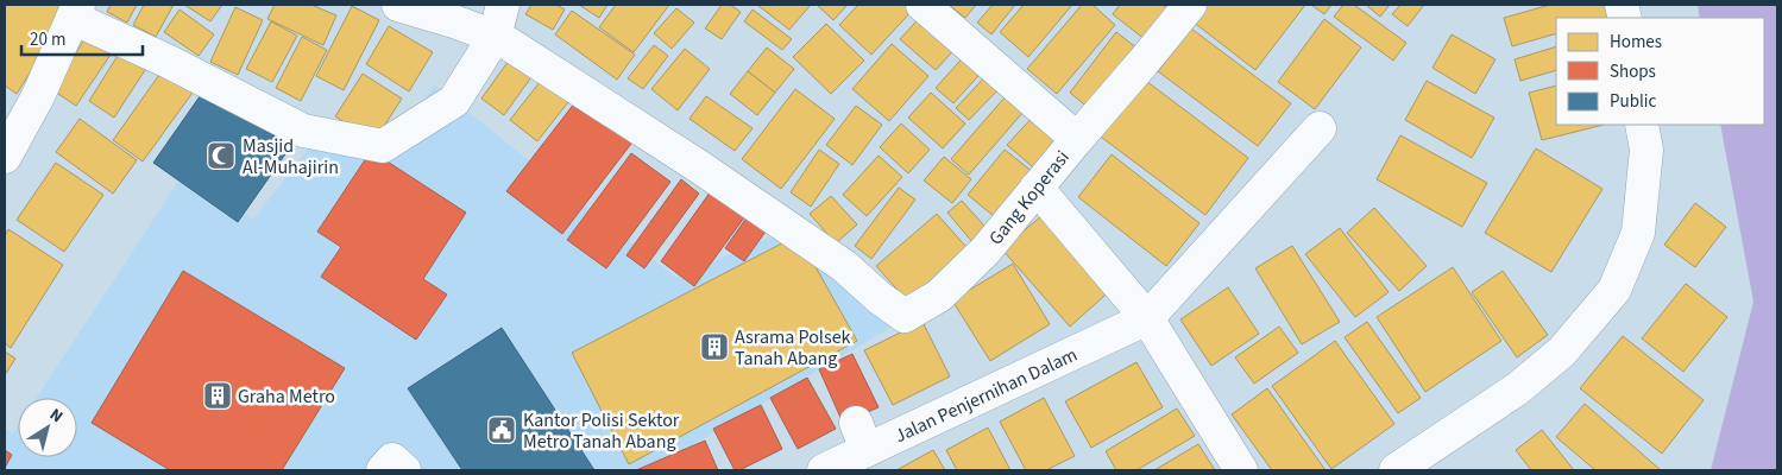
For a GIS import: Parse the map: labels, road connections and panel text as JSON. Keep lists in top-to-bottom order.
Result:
{
  "streets": {
    "street": ["Gang Koperasi", "Jalan Penjernihan Dalam"]
  },
  "places": {
    "mosque": ["Masjid Al-Muhajirin"],
    "building": ["Asrama Polsek Tanah Abang", "Graha Metro"],
    "public building": ["Kantor Polisi Sektor Metro Tanah Abang"]
  },
  "legend": ["Homes", "Shops", "Public"],
  "scale_bar": "20 m",
  "north": "top right"
}
